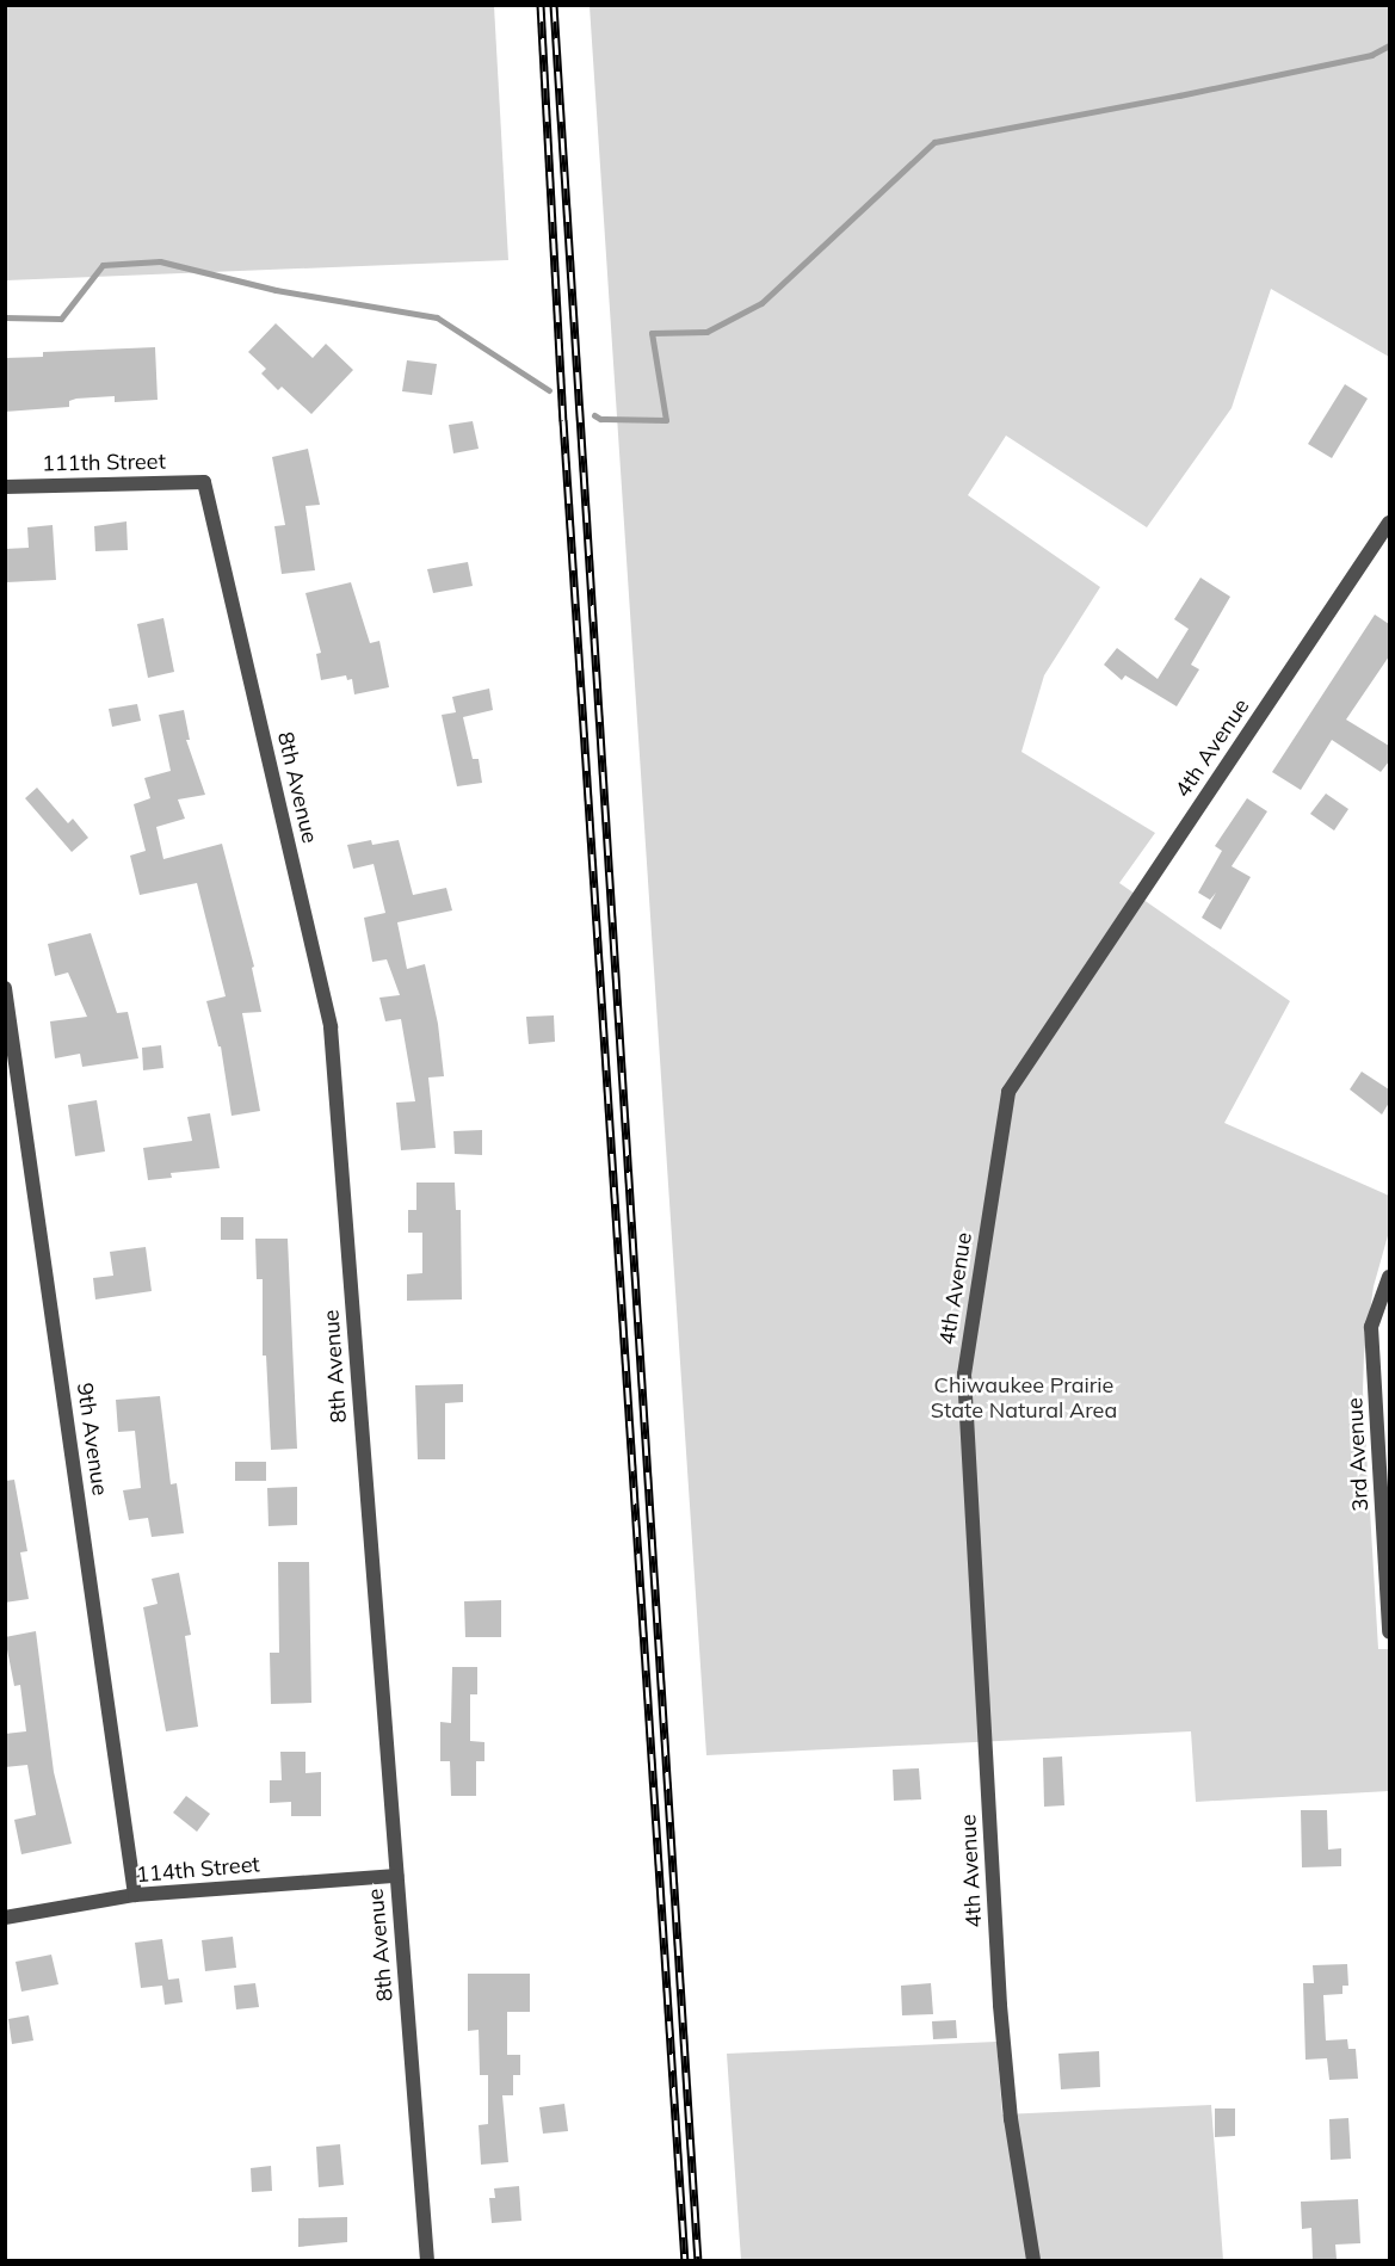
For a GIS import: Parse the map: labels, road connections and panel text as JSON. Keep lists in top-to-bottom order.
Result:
{
  "streets": {
    "street": [
      "111th Street",
      "4th Avenue",
      "8th Avenue",
      "9th Avenue",
      "3rd Avenue",
      "114th Street"
    ]
  },
  "crossings": [
    ["111th Street", "8th Avenue"],
    ["8th Avenue", "114th Street"],
    ["9th Avenue", "114th Street"]
  ],
  "parks": ["Chiwaukee Prairie State Natural Area"]
}
